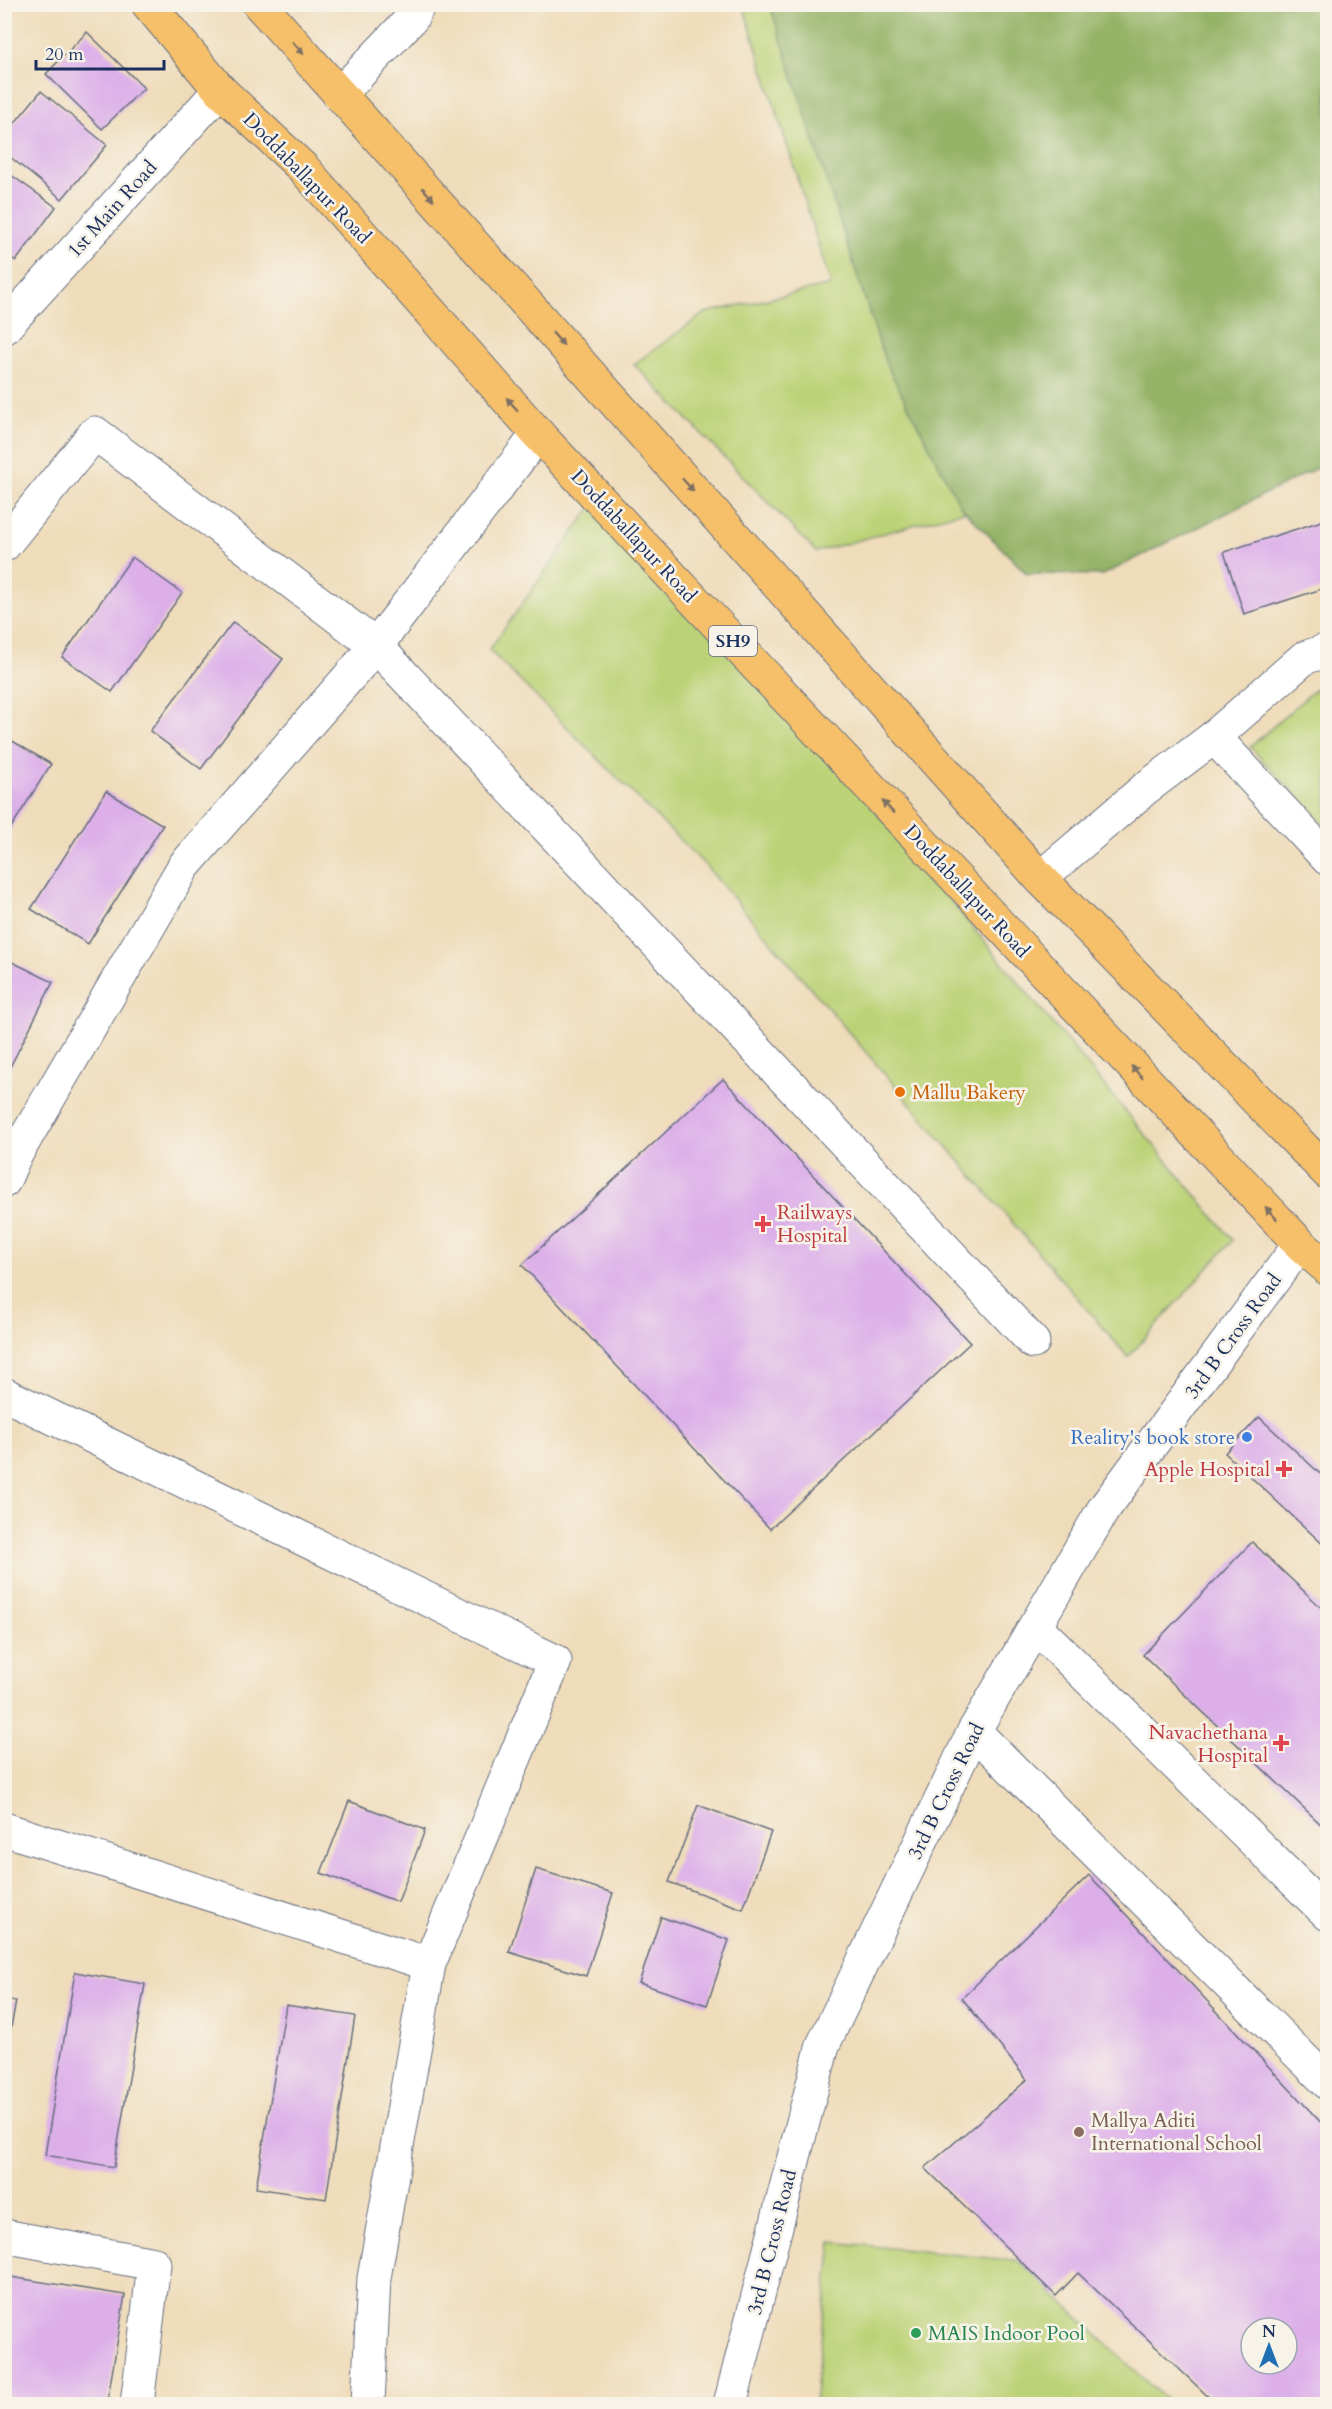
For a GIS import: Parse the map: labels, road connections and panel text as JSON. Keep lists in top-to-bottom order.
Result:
{
  "streets": {
    "main road": ["Doddaballapur Road", "SH9"],
    "street": ["1st Main Road", "3rd B Cross Road"]
  },
  "crossings": [
    ["Doddaballapur Road", "1st Main Road"],
    ["Doddaballapur Road", "3rd B Cross Road"]
  ],
  "places": {
    "other": [
      "Mallu Bakery",
      "Reality's book store",
      "Mallya Aditi International School",
      "MAIS Indoor Pool"
    ],
    "health": ["Railways Hospital", "Apple Hospital", "Navachethana Hospital"]
  },
  "scale_bar": "20 m",
  "north": "top"
}
